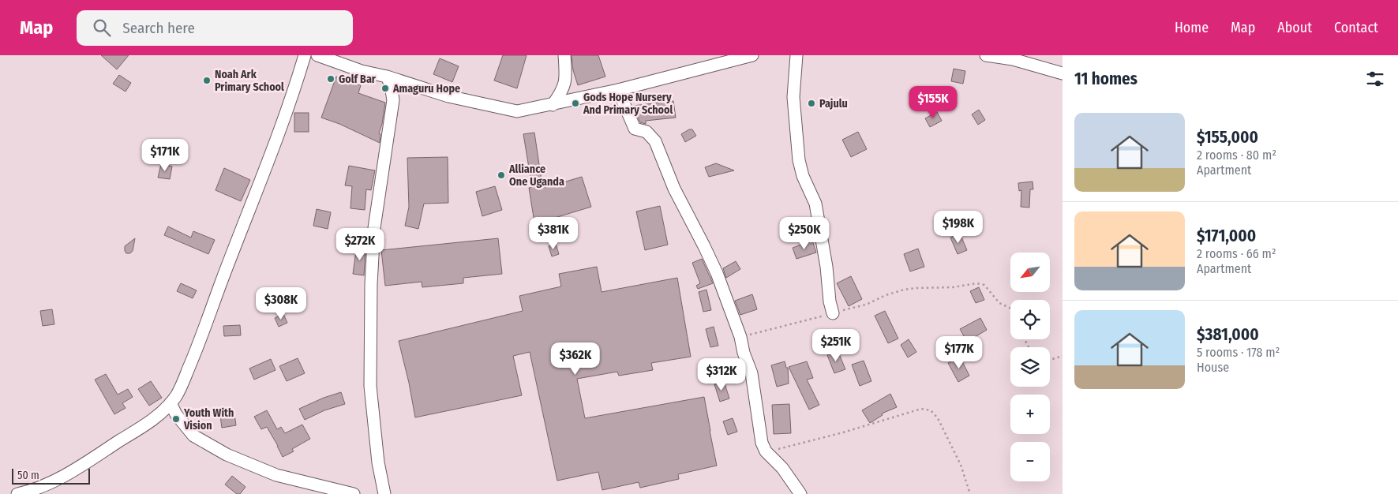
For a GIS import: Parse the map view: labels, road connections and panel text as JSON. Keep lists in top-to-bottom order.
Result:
{
  "places": [
    "Golf Bar",
    "Noah Ark Primary School",
    "Amaguru Hope",
    "Gods Hope Nursery And Primary School",
    "Pajulu",
    "Alliance One Uganda",
    "Youth With Vision"
  ],
  "scale_bar": "50 m",
  "north": "bottom left",
  "page": {
    "header": "Map",
    "search": "Search here",
    "nav": [
      "Home",
      "Map",
      "About",
      "Contact"
    ],
    "heading": "11 homes",
    "price": [
      "$155K",
      "$171K",
      "$198K",
      "$381K",
      "$250K",
      "$272K",
      "$308K",
      "$251K",
      "$177K",
      "$362K",
      "$312K"
    ],
    "list": [
      {
        "name": "$155,000",
        "note": "2 rooms · 80 m² · Apartment"
      },
      {
        "name": "$171,000",
        "note": "2 rooms · 66 m² · Apartment"
      },
      {
        "name": "$381,000",
        "note": "5 rooms · 178 m² · House"
      }
    ],
    "map_buttons": ["+", "−"],
    "scale": "50 m"
  }
}
